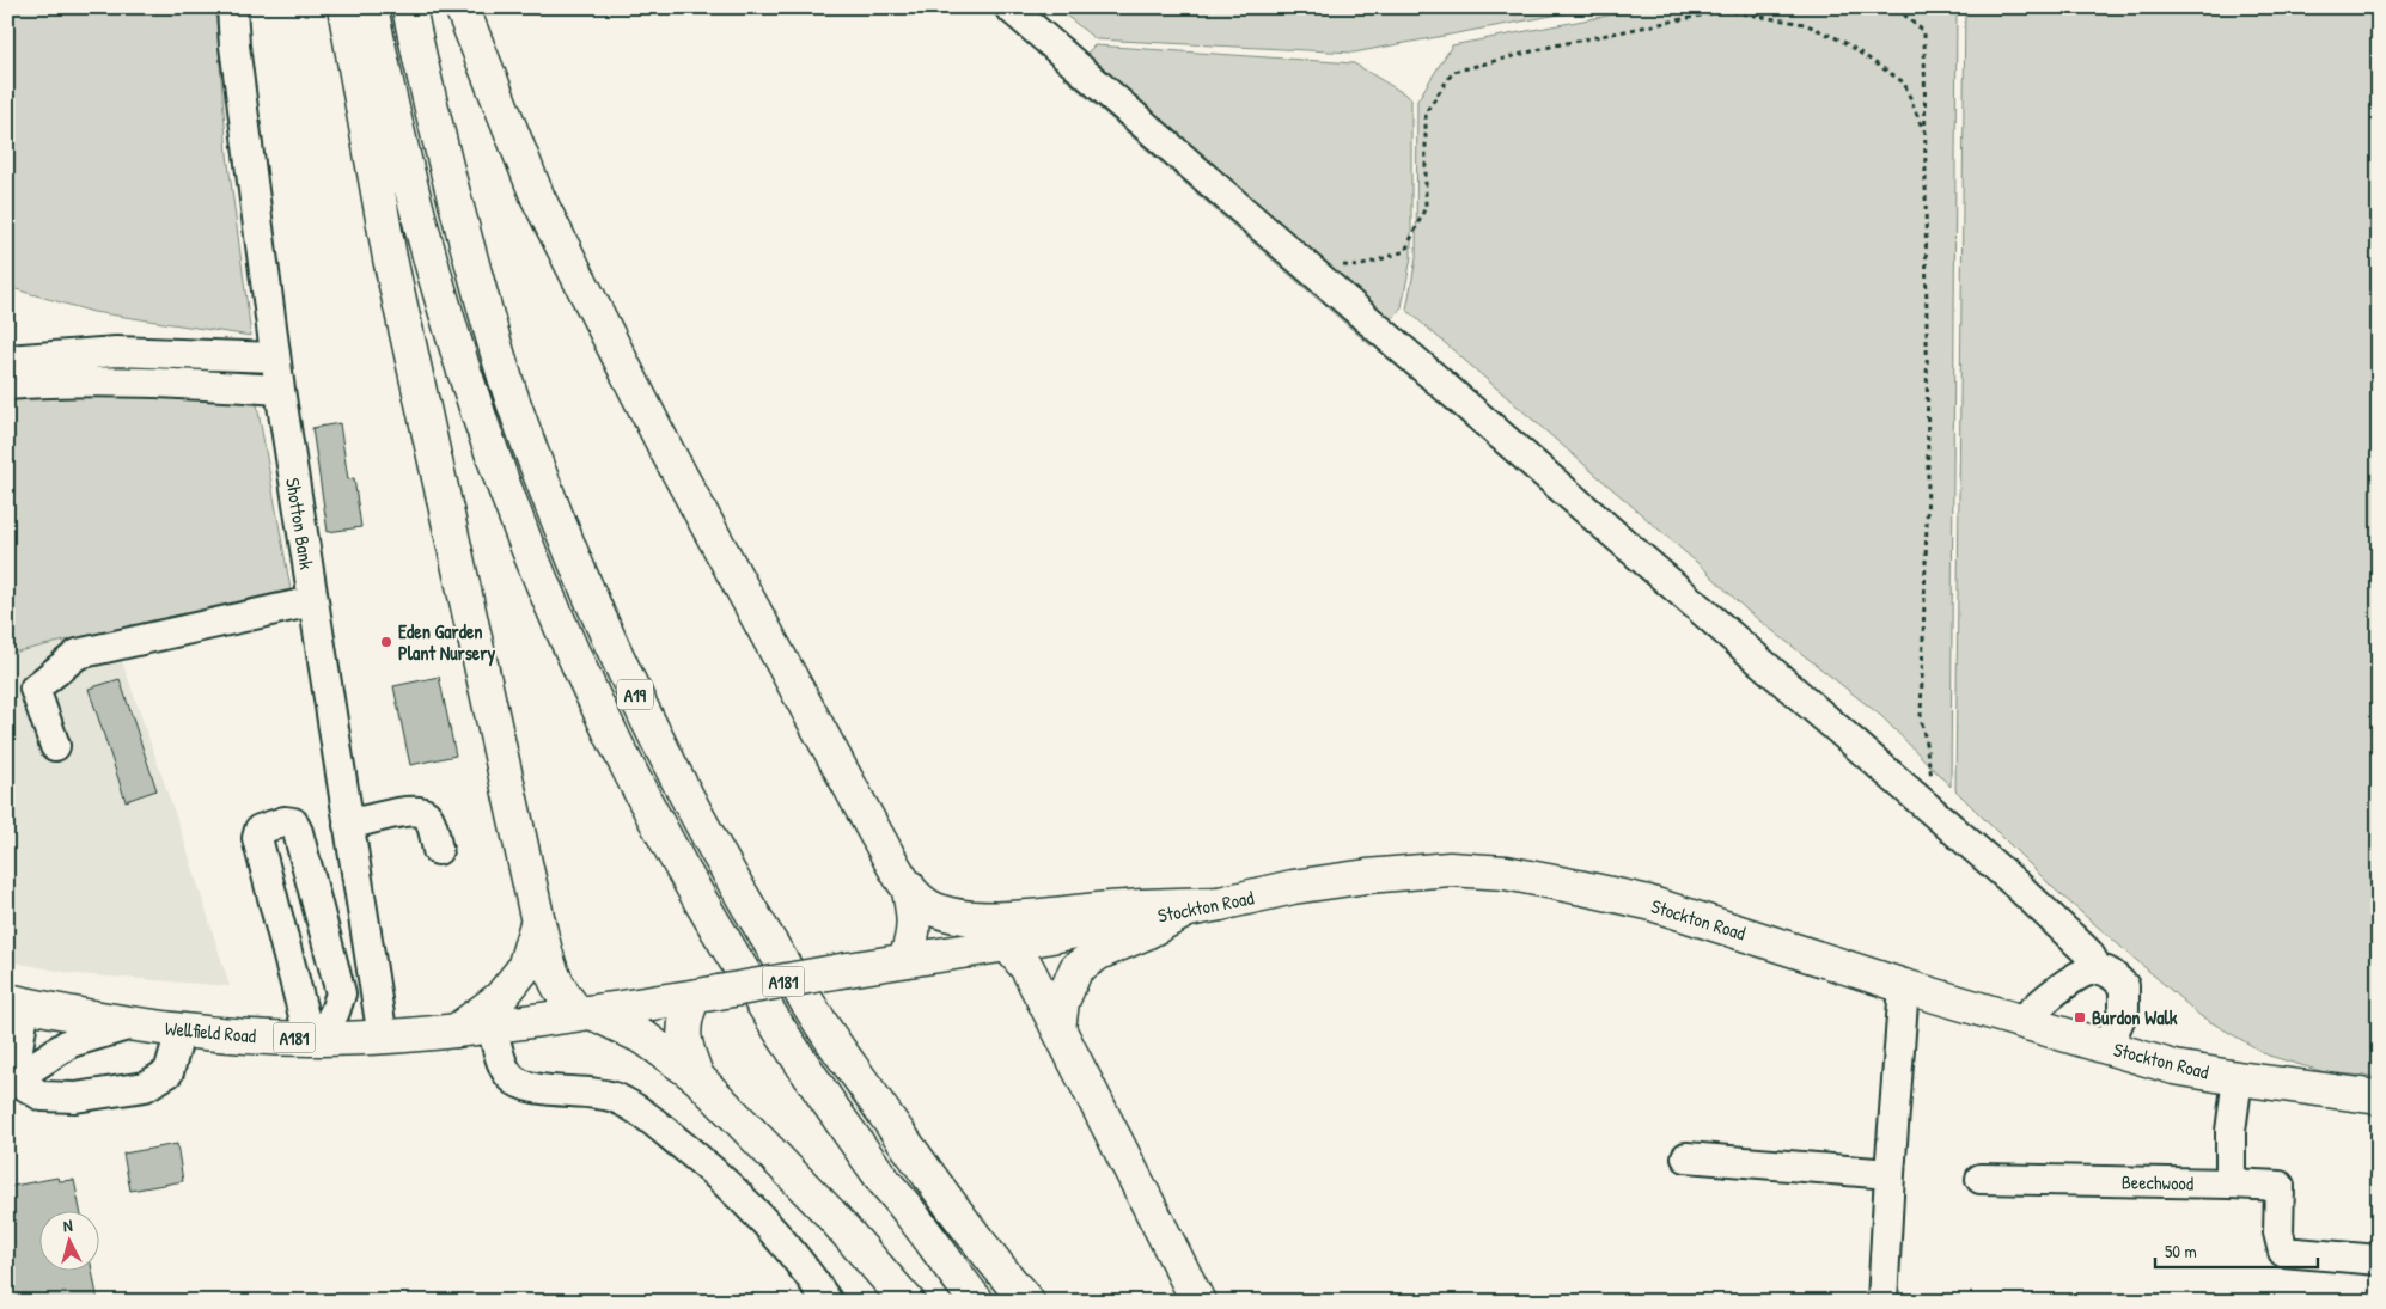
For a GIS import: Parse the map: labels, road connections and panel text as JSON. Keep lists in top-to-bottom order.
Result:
{
  "streets": {
    "main road": [
      "A19",
      "Stockton Road",
      "A181",
      "Wellfield Road"
    ],
    "street": ["Shotton Bank", "Beechwood"]
  },
  "crossings": [
    ["Shotton Bank", "Wellfield Road"],
    ["Stockton Road", "A181"],
    ["A181", "Wellfield Road"]
  ],
  "places": {
    "other": ["Eden Garden Plant Nursery"],
    "transit": ["Burdon Walk"]
  },
  "scale_bar": "50 m",
  "north": "top"
}
